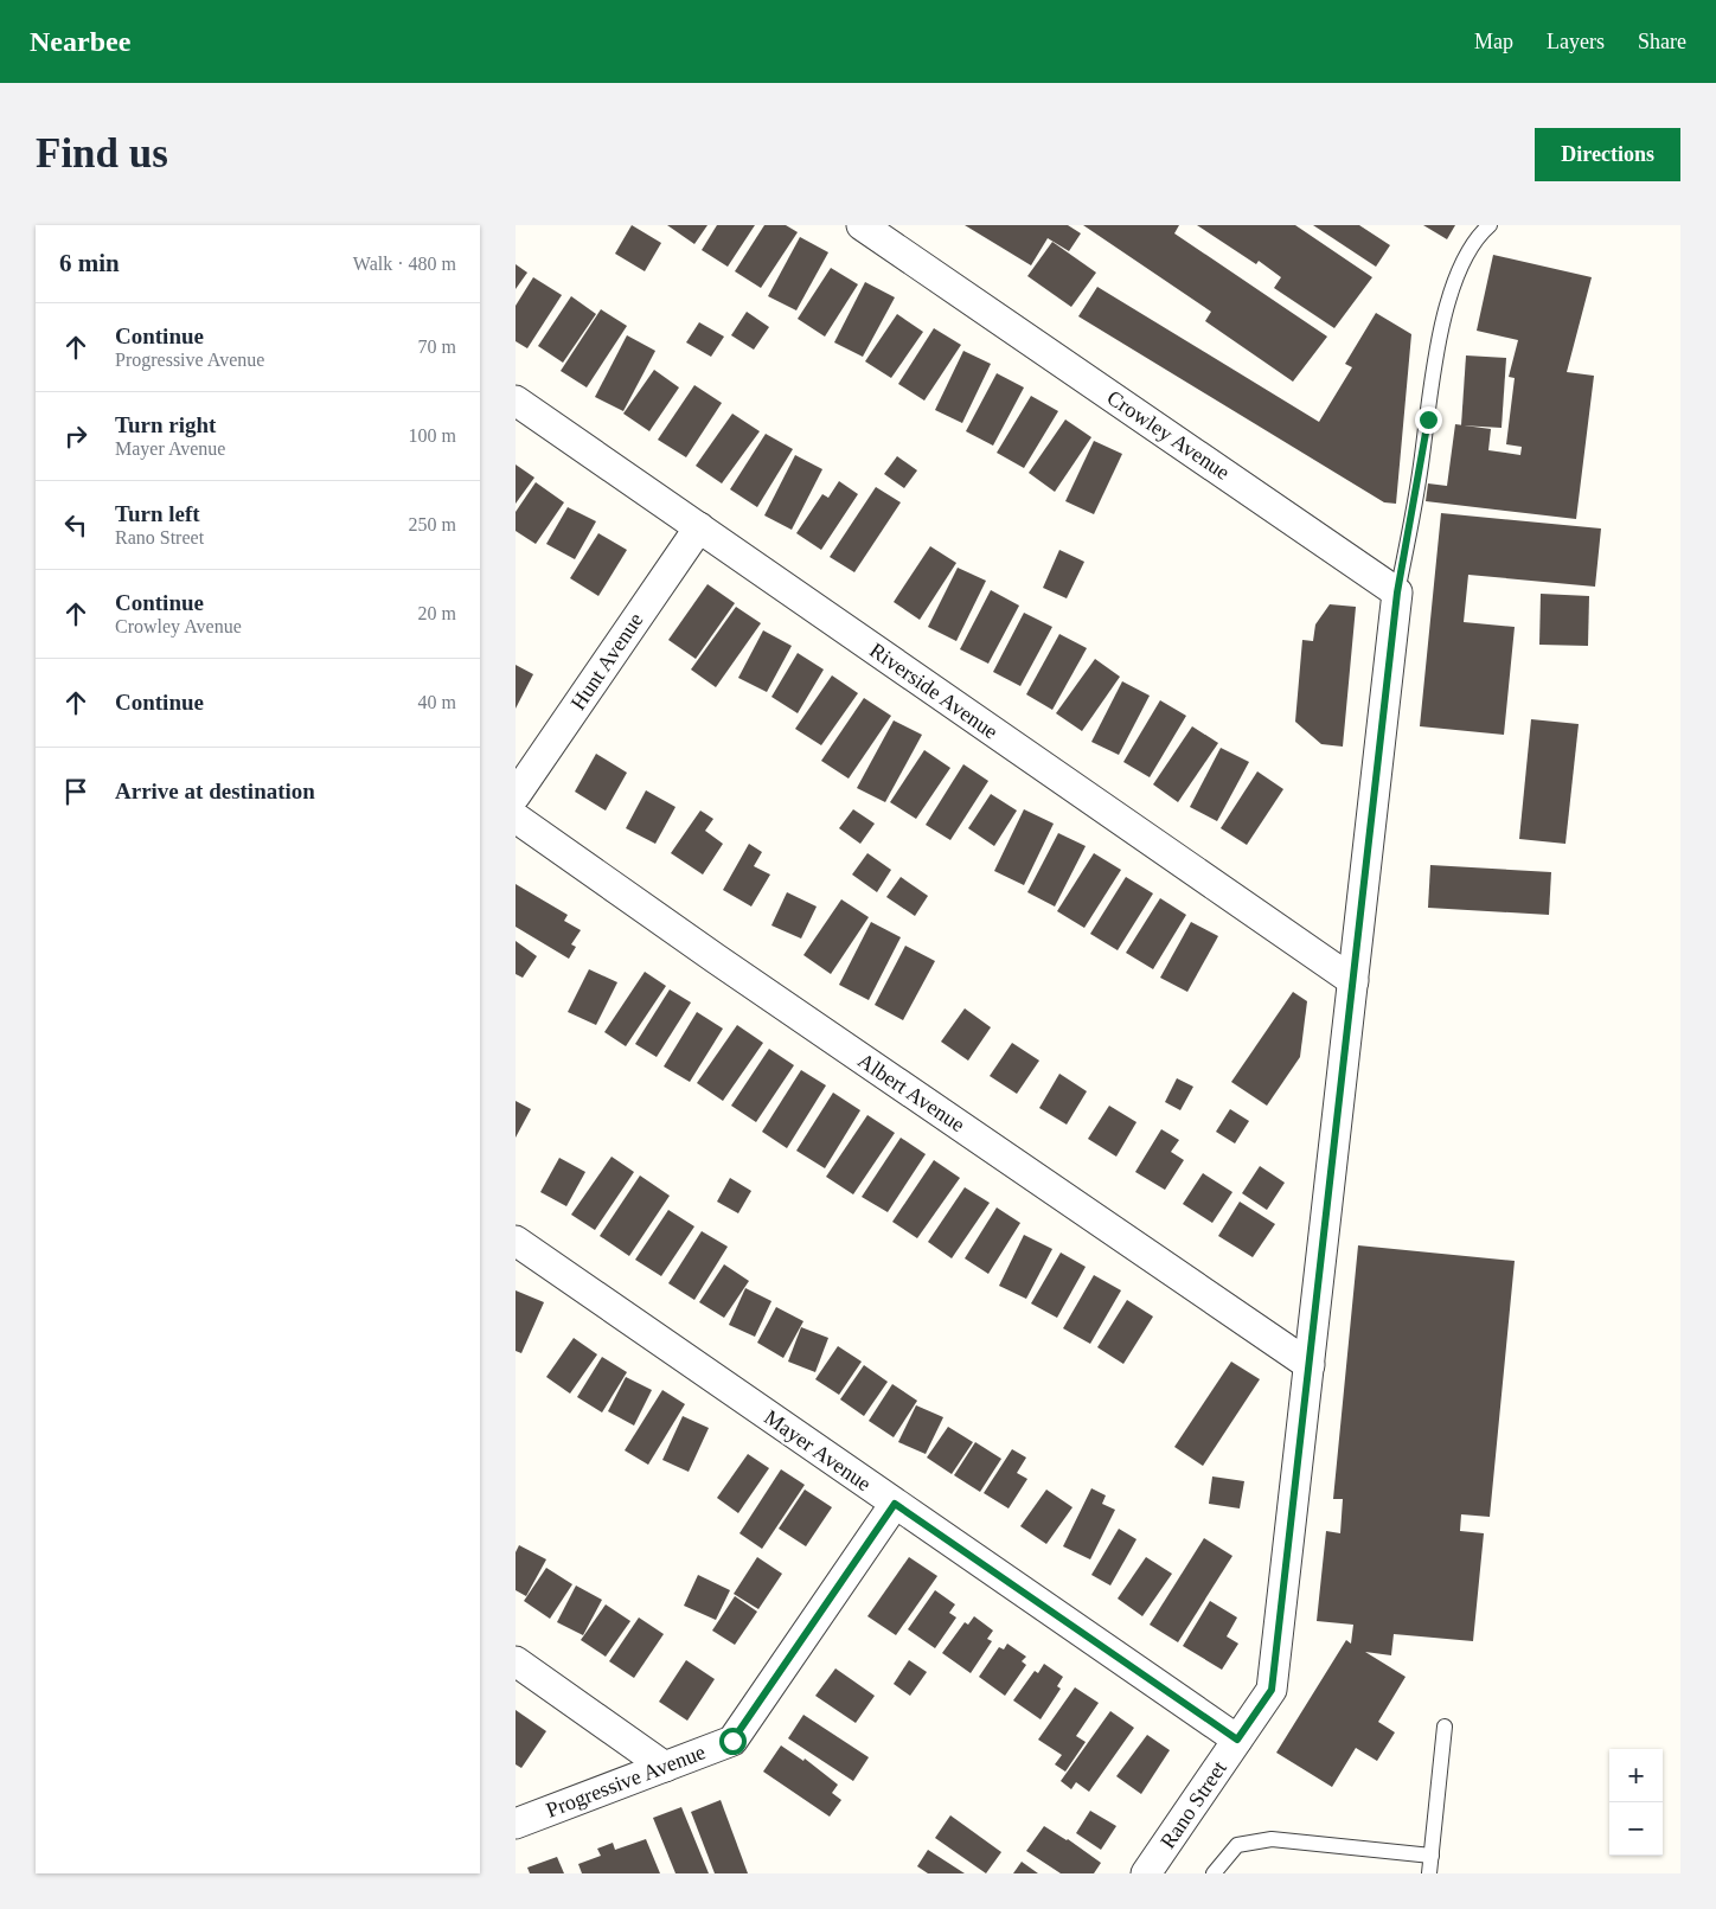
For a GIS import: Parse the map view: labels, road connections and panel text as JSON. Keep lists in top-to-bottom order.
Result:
{
  "streets": {
    "street": [
      "Crowley Avenue",
      "Hunt Avenue",
      "Riverside Avenue",
      "Albert Avenue",
      "Mayer Avenue",
      "Progressive Avenue",
      "Rano Street"
    ]
  },
  "crossings": [
    ["Crowley Avenue", "Rano Street"],
    ["Hunt Avenue", "Riverside Avenue"],
    ["Riverside Avenue", "Rano Street"],
    ["Albert Avenue", "Rano Street"],
    ["Mayer Avenue", "Progressive Avenue"],
    ["Mayer Avenue", "Rano Street"]
  ],
  "page": {
    "header": "Nearbee",
    "nav": ["Map", "Layers", "Share"],
    "buttons": "Directions",
    "title": "Find us",
    "heading": ["6 min", "Walk · 480 m"],
    "list": [
      ["Continue", "Progressive Avenue", "70 m"],
      ["Turn right", "Mayer Avenue", "100 m"],
      ["Turn left", "Rano Street", "250 m"],
      ["Continue", "Crowley Avenue", "20 m"],
      ["Continue", "40 m"],
      "Arrive at destination"
    ],
    "map_buttons": ["+", "−"]
  }
}
